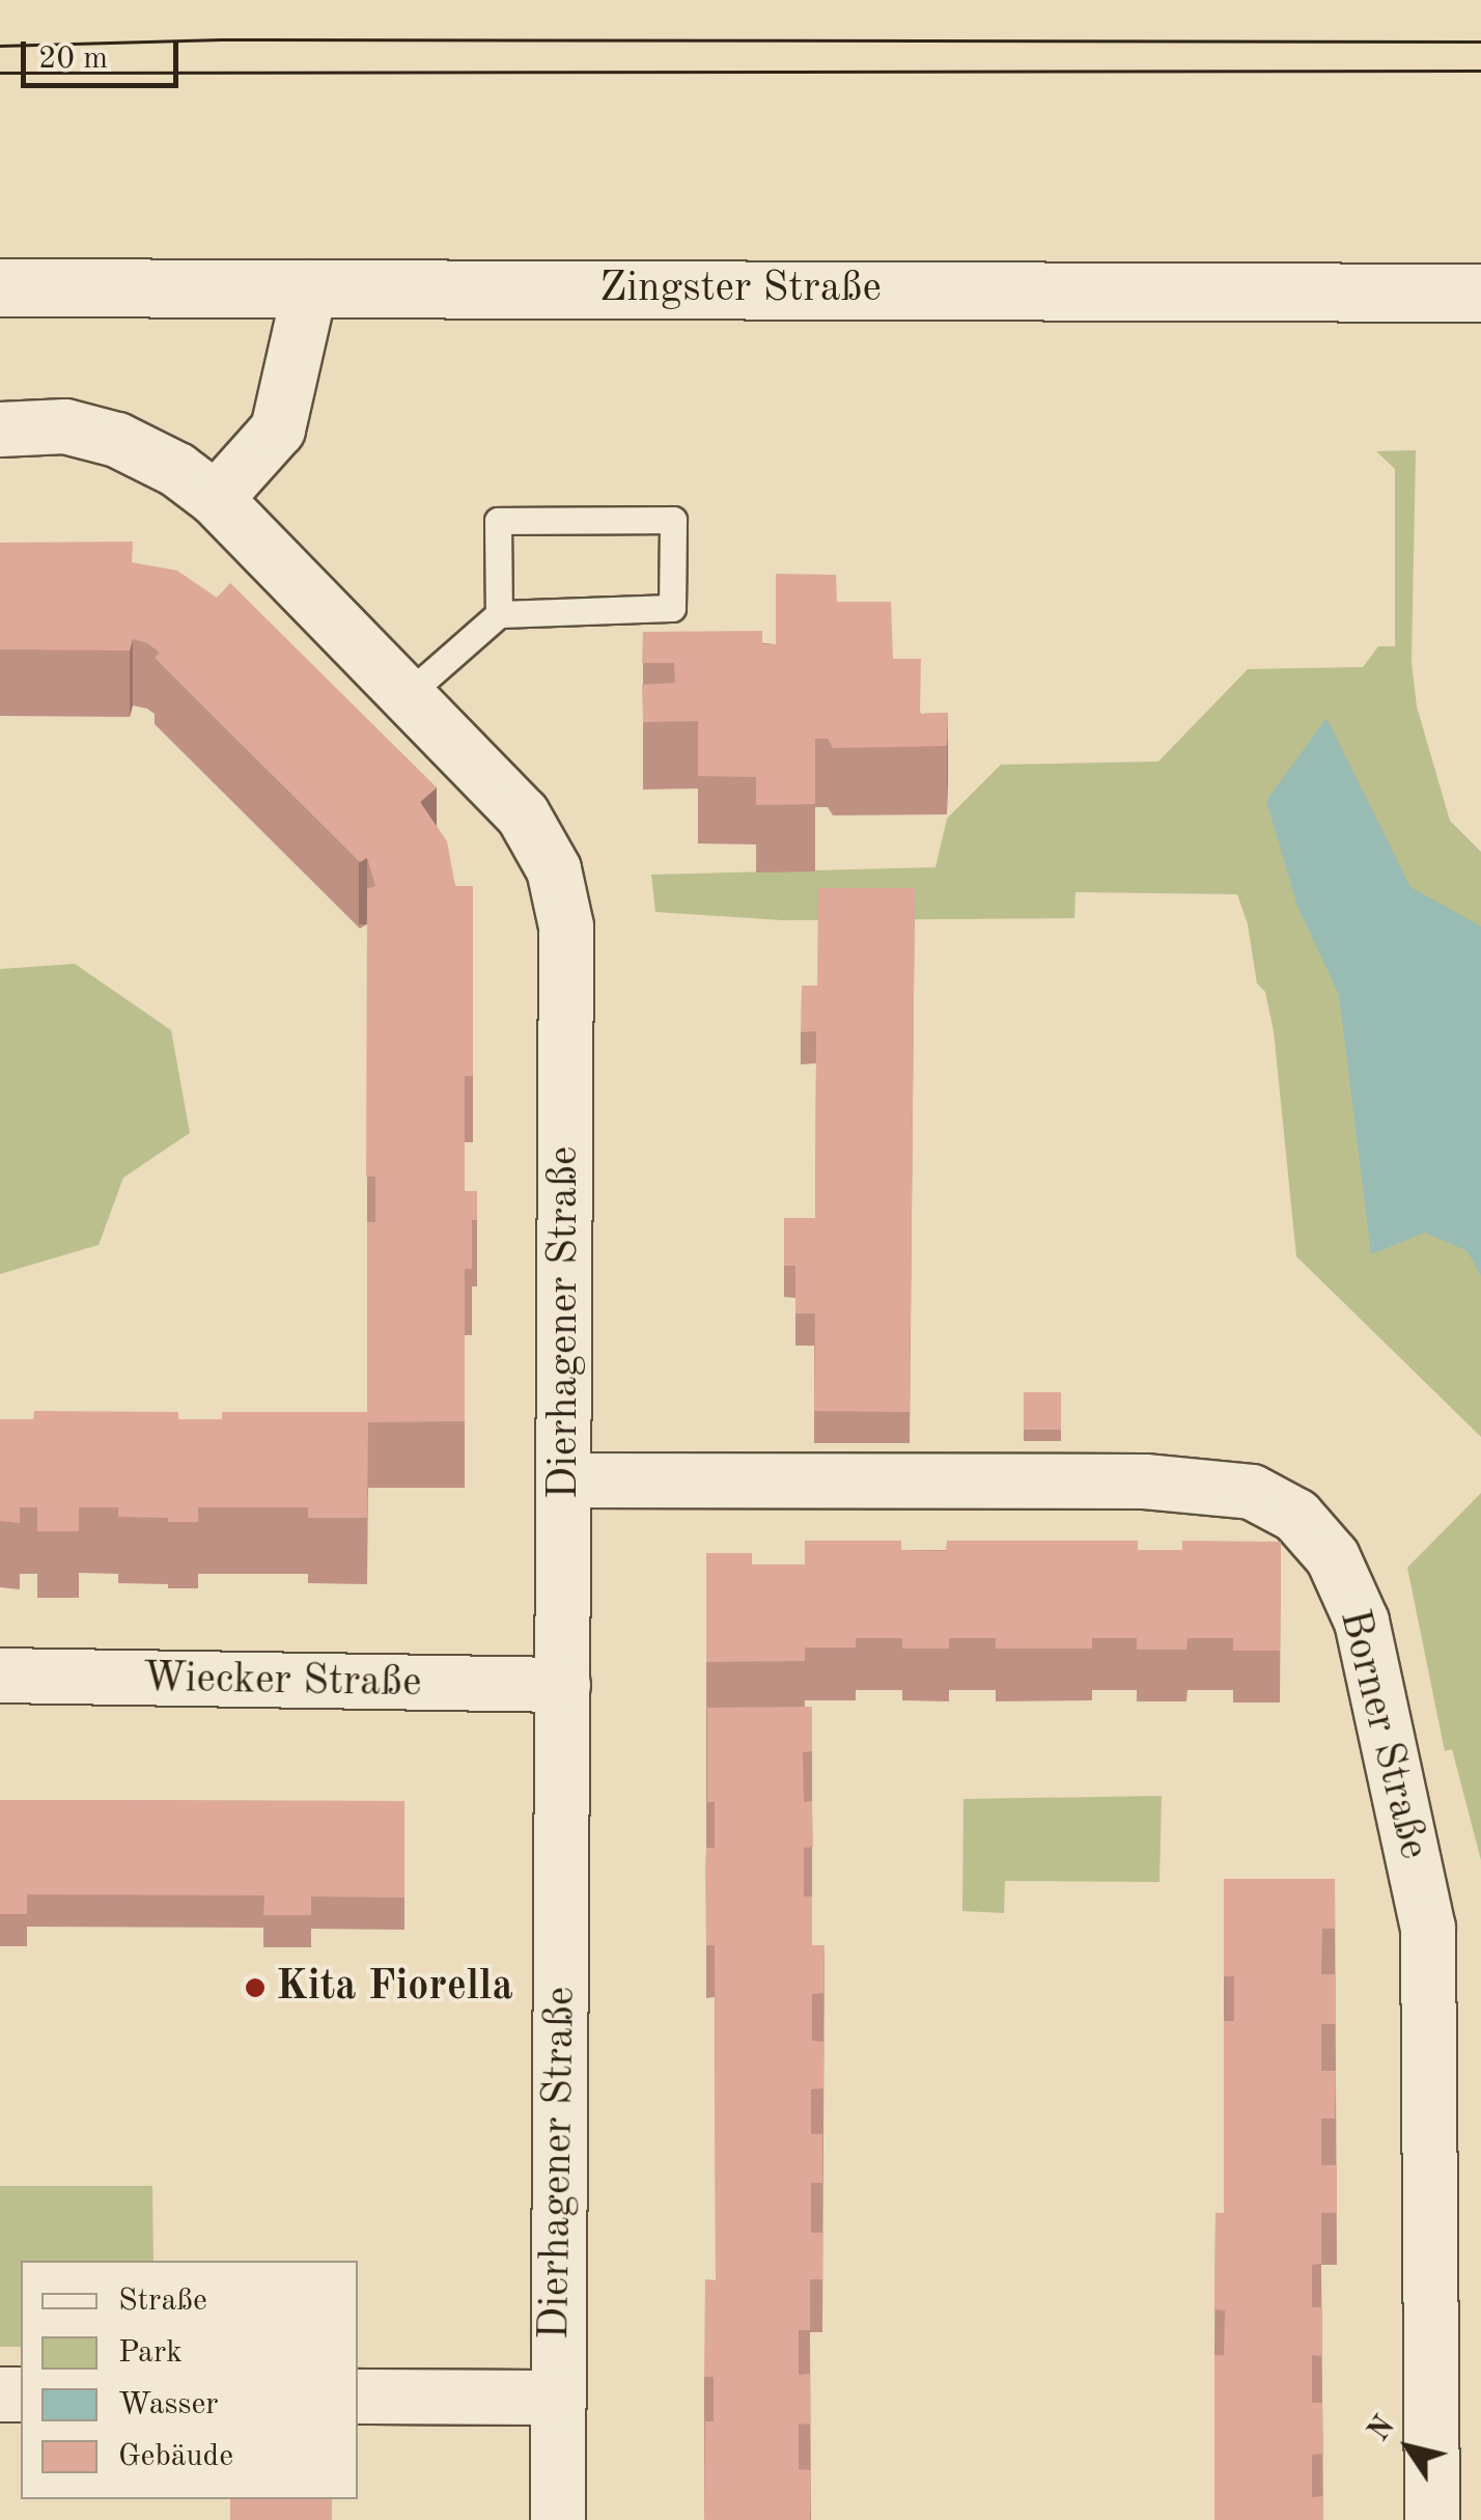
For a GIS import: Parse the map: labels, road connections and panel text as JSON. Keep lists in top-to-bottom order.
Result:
{
  "streets": {
    "street": [
      "Zingster Straße",
      "Dierhagener Straße",
      "Wiecker Straße",
      "Borner Straße"
    ]
  },
  "crossings": [
    ["Dierhagener Straße", "Wiecker Straße"],
    ["Dierhagener Straße", "Borner Straße"]
  ],
  "places": ["Kita Fiorella"],
  "legend": [
    "Straße",
    "Park",
    "Wasser",
    "Gebäude"
  ],
  "scale_bar": "20 m",
  "north": "top left"
}
